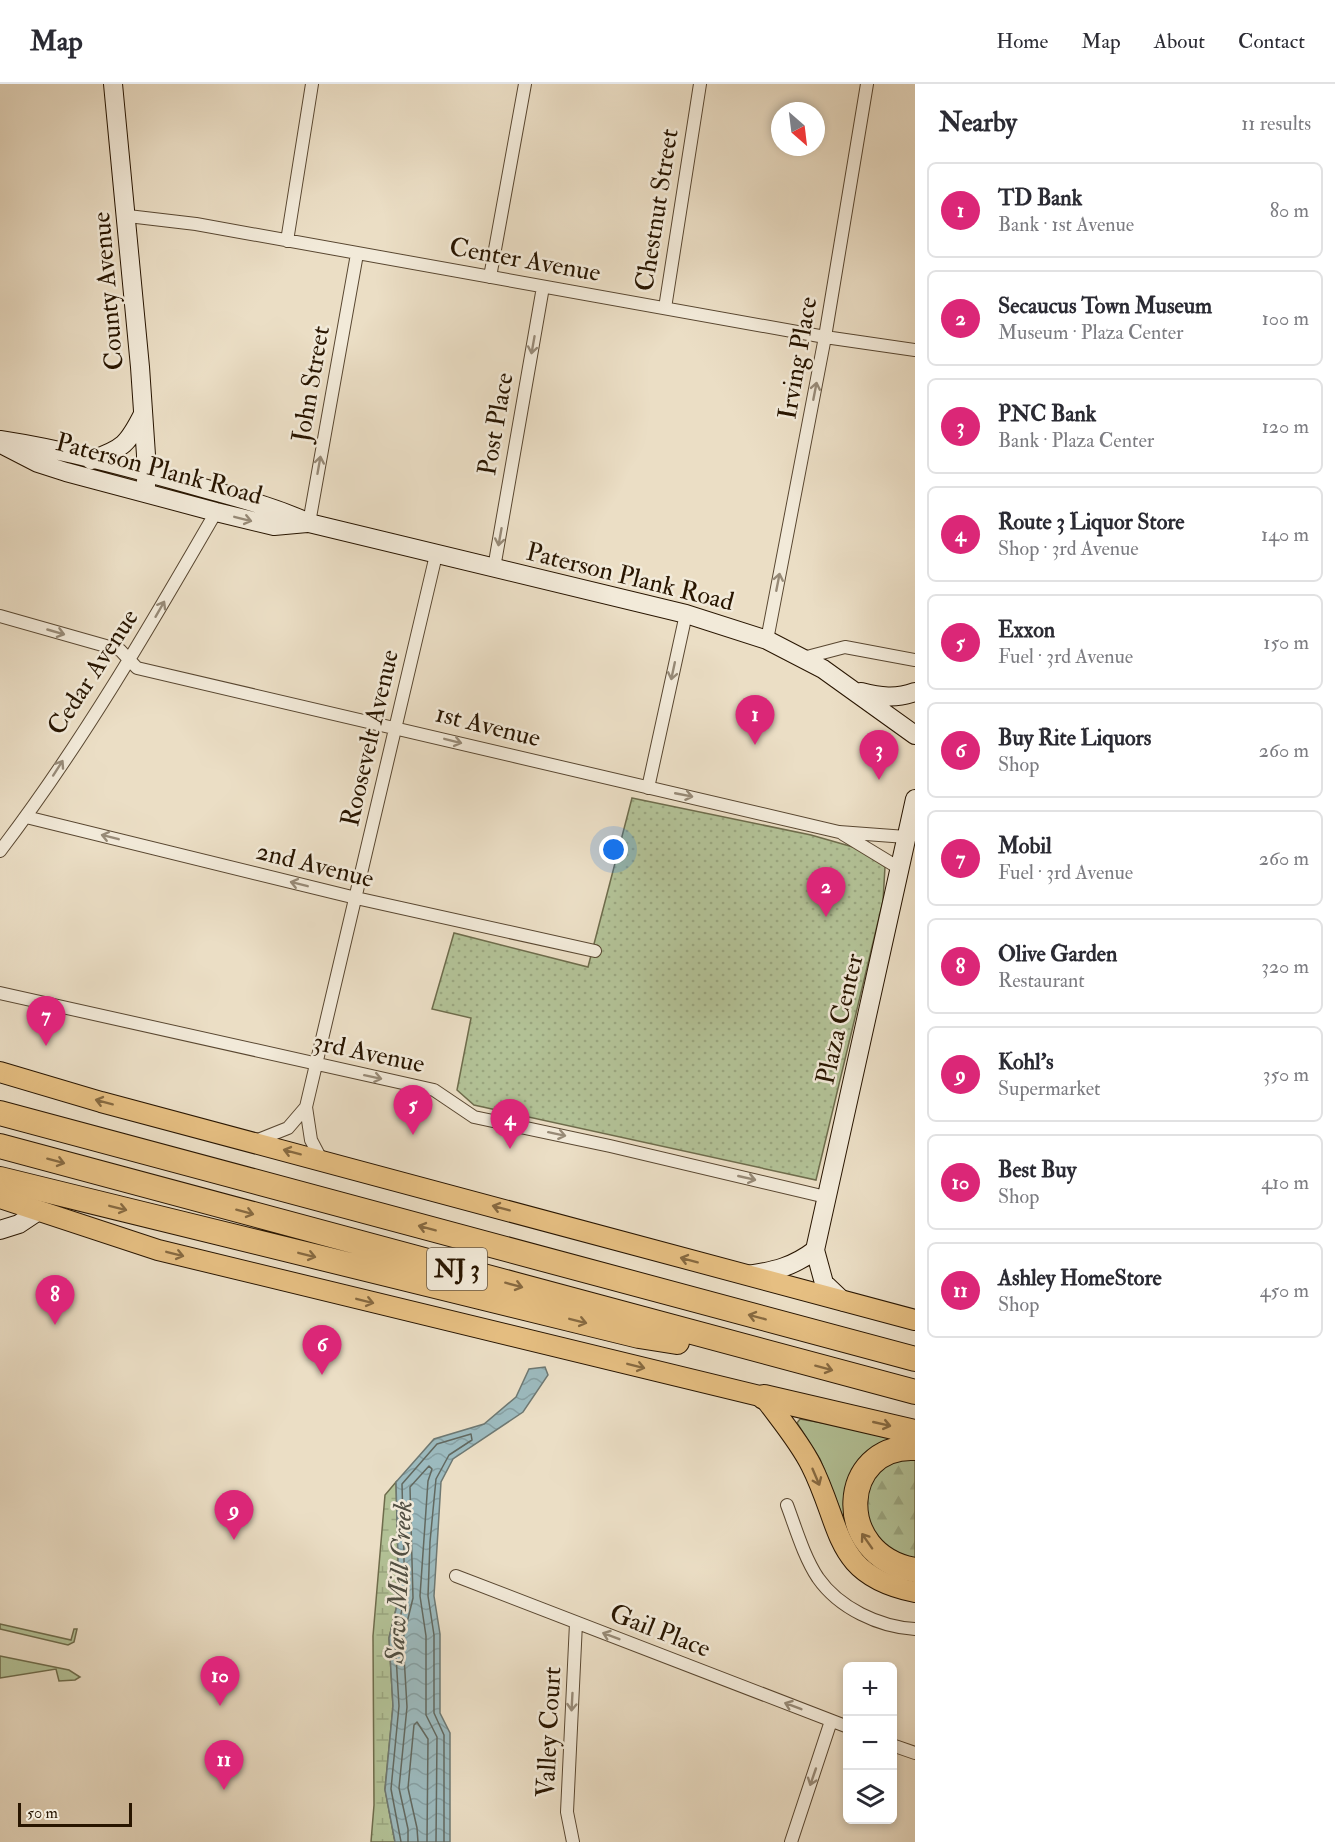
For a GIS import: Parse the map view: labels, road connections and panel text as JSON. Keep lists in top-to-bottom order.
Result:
{
  "streets": {
    "highway": ["NJ 3"],
    "main road": ["County Avenue", "Paterson Plank Road", "Plaza Center"],
    "street": [
      "Chestnut Street",
      "Center Avenue",
      "Irving Place",
      "John Street",
      "Post Place",
      "Cedar Avenue",
      "1st Avenue",
      "Roosevelt Avenue",
      "2nd Avenue",
      "3rd Avenue",
      "Gail Place",
      "Valley Court"
    ]
  },
  "crossings": [
    ["Chestnut Street", "Center Avenue"],
    ["Center Avenue", "County Avenue"],
    ["Center Avenue", "Irving Place"],
    ["Center Avenue", "John Street"],
    ["Center Avenue", "Post Place"],
    ["County Avenue", "Paterson Plank Road"],
    ["Irving Place", "Paterson Plank Road"],
    ["John Street", "Paterson Plank Road"],
    ["Post Place", "Paterson Plank Road"],
    ["Paterson Plank Road", "Cedar Avenue"],
    ["Paterson Plank Road", "Roosevelt Avenue"],
    ["Cedar Avenue", "1st Avenue"],
    ["Cedar Avenue", "2nd Avenue"],
    ["1st Avenue", "Roosevelt Avenue"],
    ["1st Avenue", "Plaza Center"],
    ["Roosevelt Avenue", "2nd Avenue"],
    ["Roosevelt Avenue", "3rd Avenue"],
    ["Plaza Center", "3rd Avenue"],
    ["Gail Place", "Valley Court"]
  ],
  "one_way": [
    "Irving Place",
    "John Street",
    "Post Place",
    "Cedar Avenue",
    "1st Avenue",
    "2nd Avenue",
    "3rd Avenue",
    "Gail Place",
    "Valley Court"
  ],
  "water": ["Saw Mill Creek"],
  "scale_bar": "50 m",
  "north": "bottom right",
  "page": {
    "header": "Map",
    "nav": [
      "Home",
      "Map",
      "About",
      "Contact"
    ],
    "heading": ["Nearby", "11 results"],
    "list": [
      {
        "mark": "1",
        "name": "TD Bank",
        "note": "Bank · 1st Avenue",
        "value": "80 m"
      },
      {
        "mark": "2",
        "name": "Secaucus Town Museum",
        "note": "Museum · Plaza Center",
        "value": "100 m"
      },
      {
        "mark": "3",
        "name": "PNC Bank",
        "note": "Bank · Plaza Center",
        "value": "120 m"
      },
      {
        "mark": "4",
        "name": "Route 3 Liquor Store",
        "note": "Shop · 3rd Avenue",
        "value": "140 m"
      },
      {
        "mark": "5",
        "name": "Exxon",
        "note": "Fuel · 3rd Avenue",
        "value": "150 m"
      },
      {
        "mark": "6",
        "name": "Buy Rite Liquors",
        "note": "Shop",
        "value": "260 m"
      },
      {
        "mark": "7",
        "name": "Mobil",
        "note": "Fuel · 3rd Avenue",
        "value": "260 m"
      },
      {
        "mark": "8",
        "name": "Olive Garden",
        "note": "Restaurant",
        "value": "320 m"
      },
      {
        "mark": "9",
        "name": "Kohl's",
        "note": "Supermarket",
        "value": "350 m"
      },
      {
        "mark": "10",
        "name": "Best Buy",
        "note": "Shop",
        "value": "410 m"
      },
      {
        "mark": "11",
        "name": "Ashley HomeStore",
        "note": "Shop",
        "value": "450 m"
      }
    ],
    "pins": [
      "1",
      "3",
      "2",
      "7",
      "5",
      "4",
      "8",
      "6",
      "9",
      "10",
      "11"
    ],
    "map_buttons": ["+", "−"],
    "scale": "50 m"
  }
}
